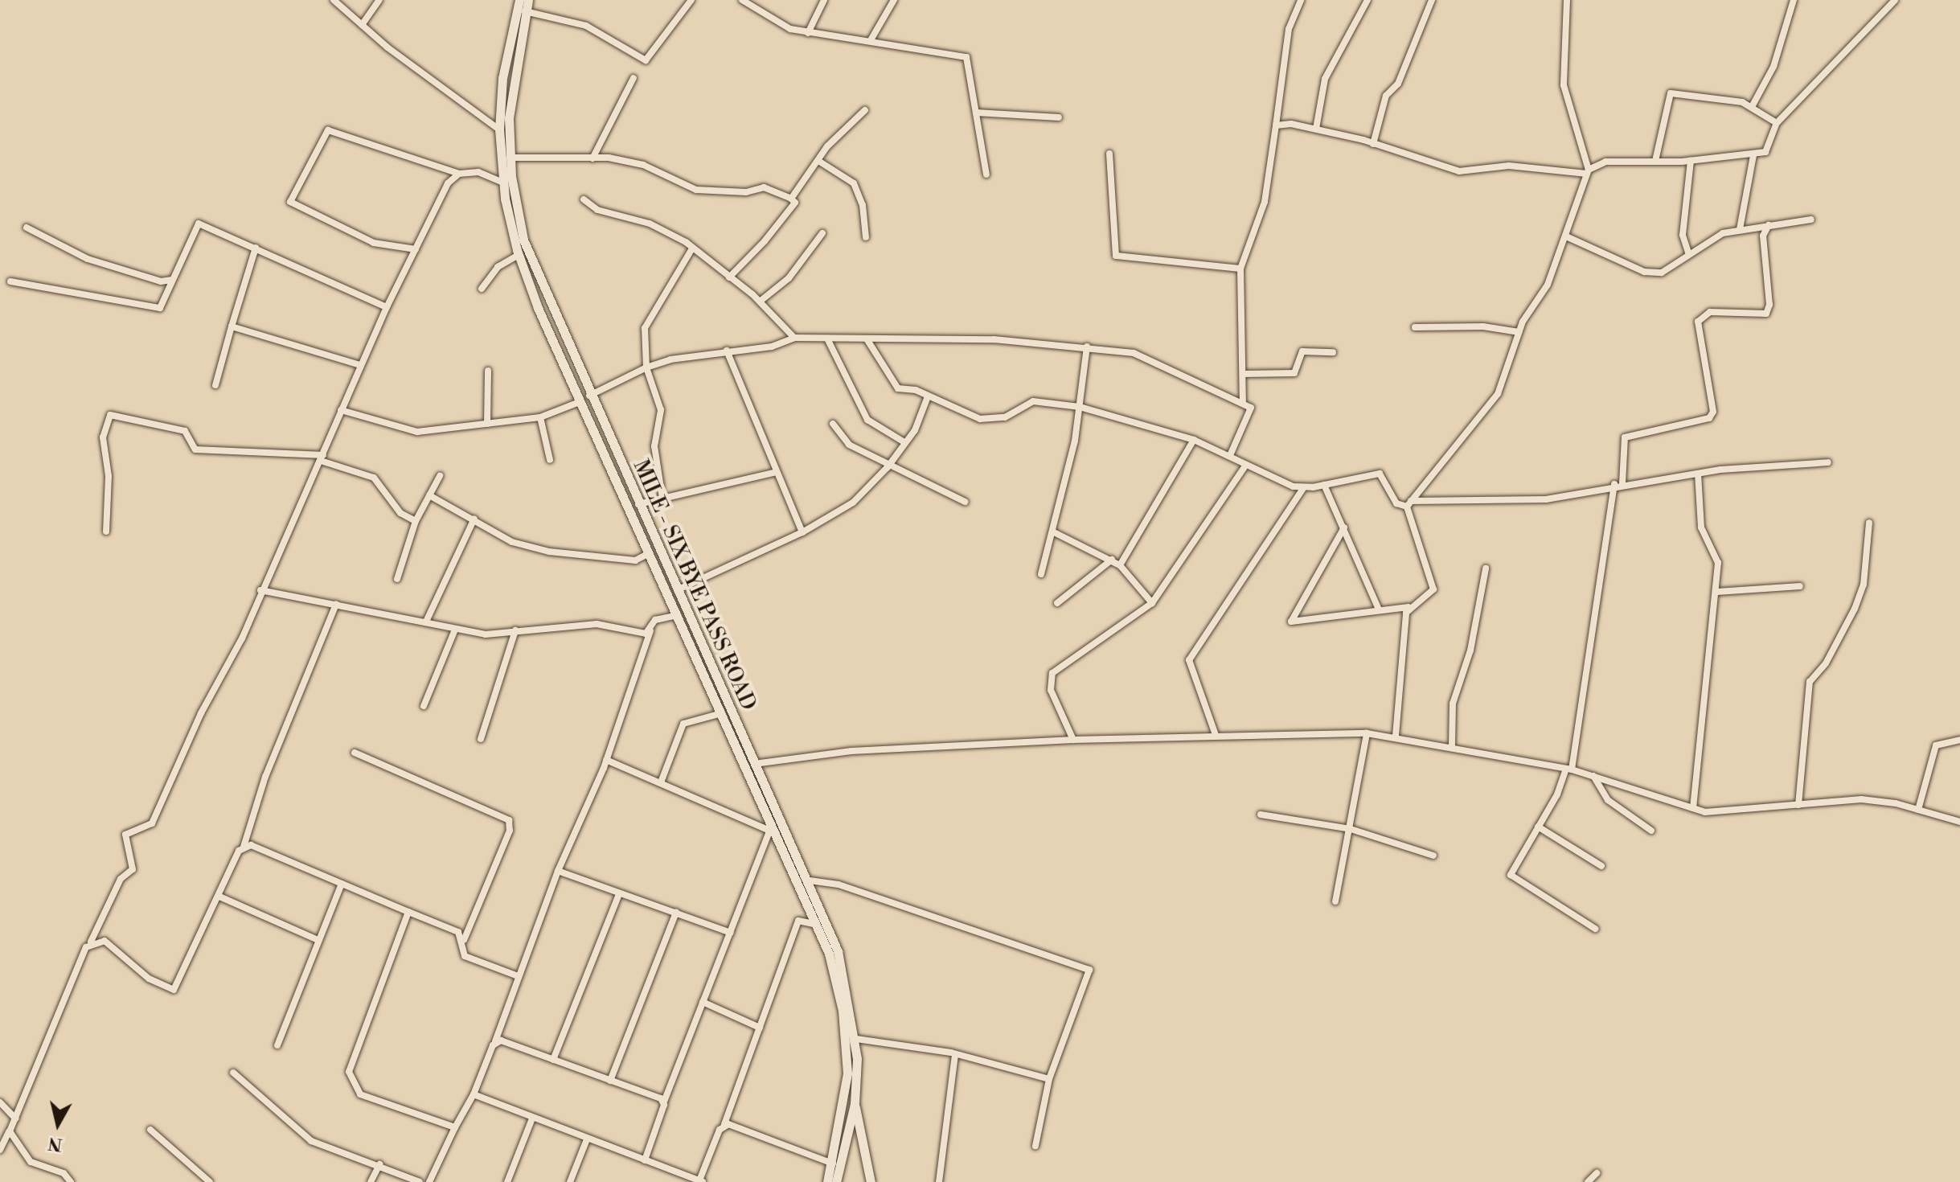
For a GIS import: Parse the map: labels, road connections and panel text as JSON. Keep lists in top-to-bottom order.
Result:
{
  "streets": {
    "street": ["MILE - SIX BYE PASS ROAD"]
  },
  "north": "bottom"
}
